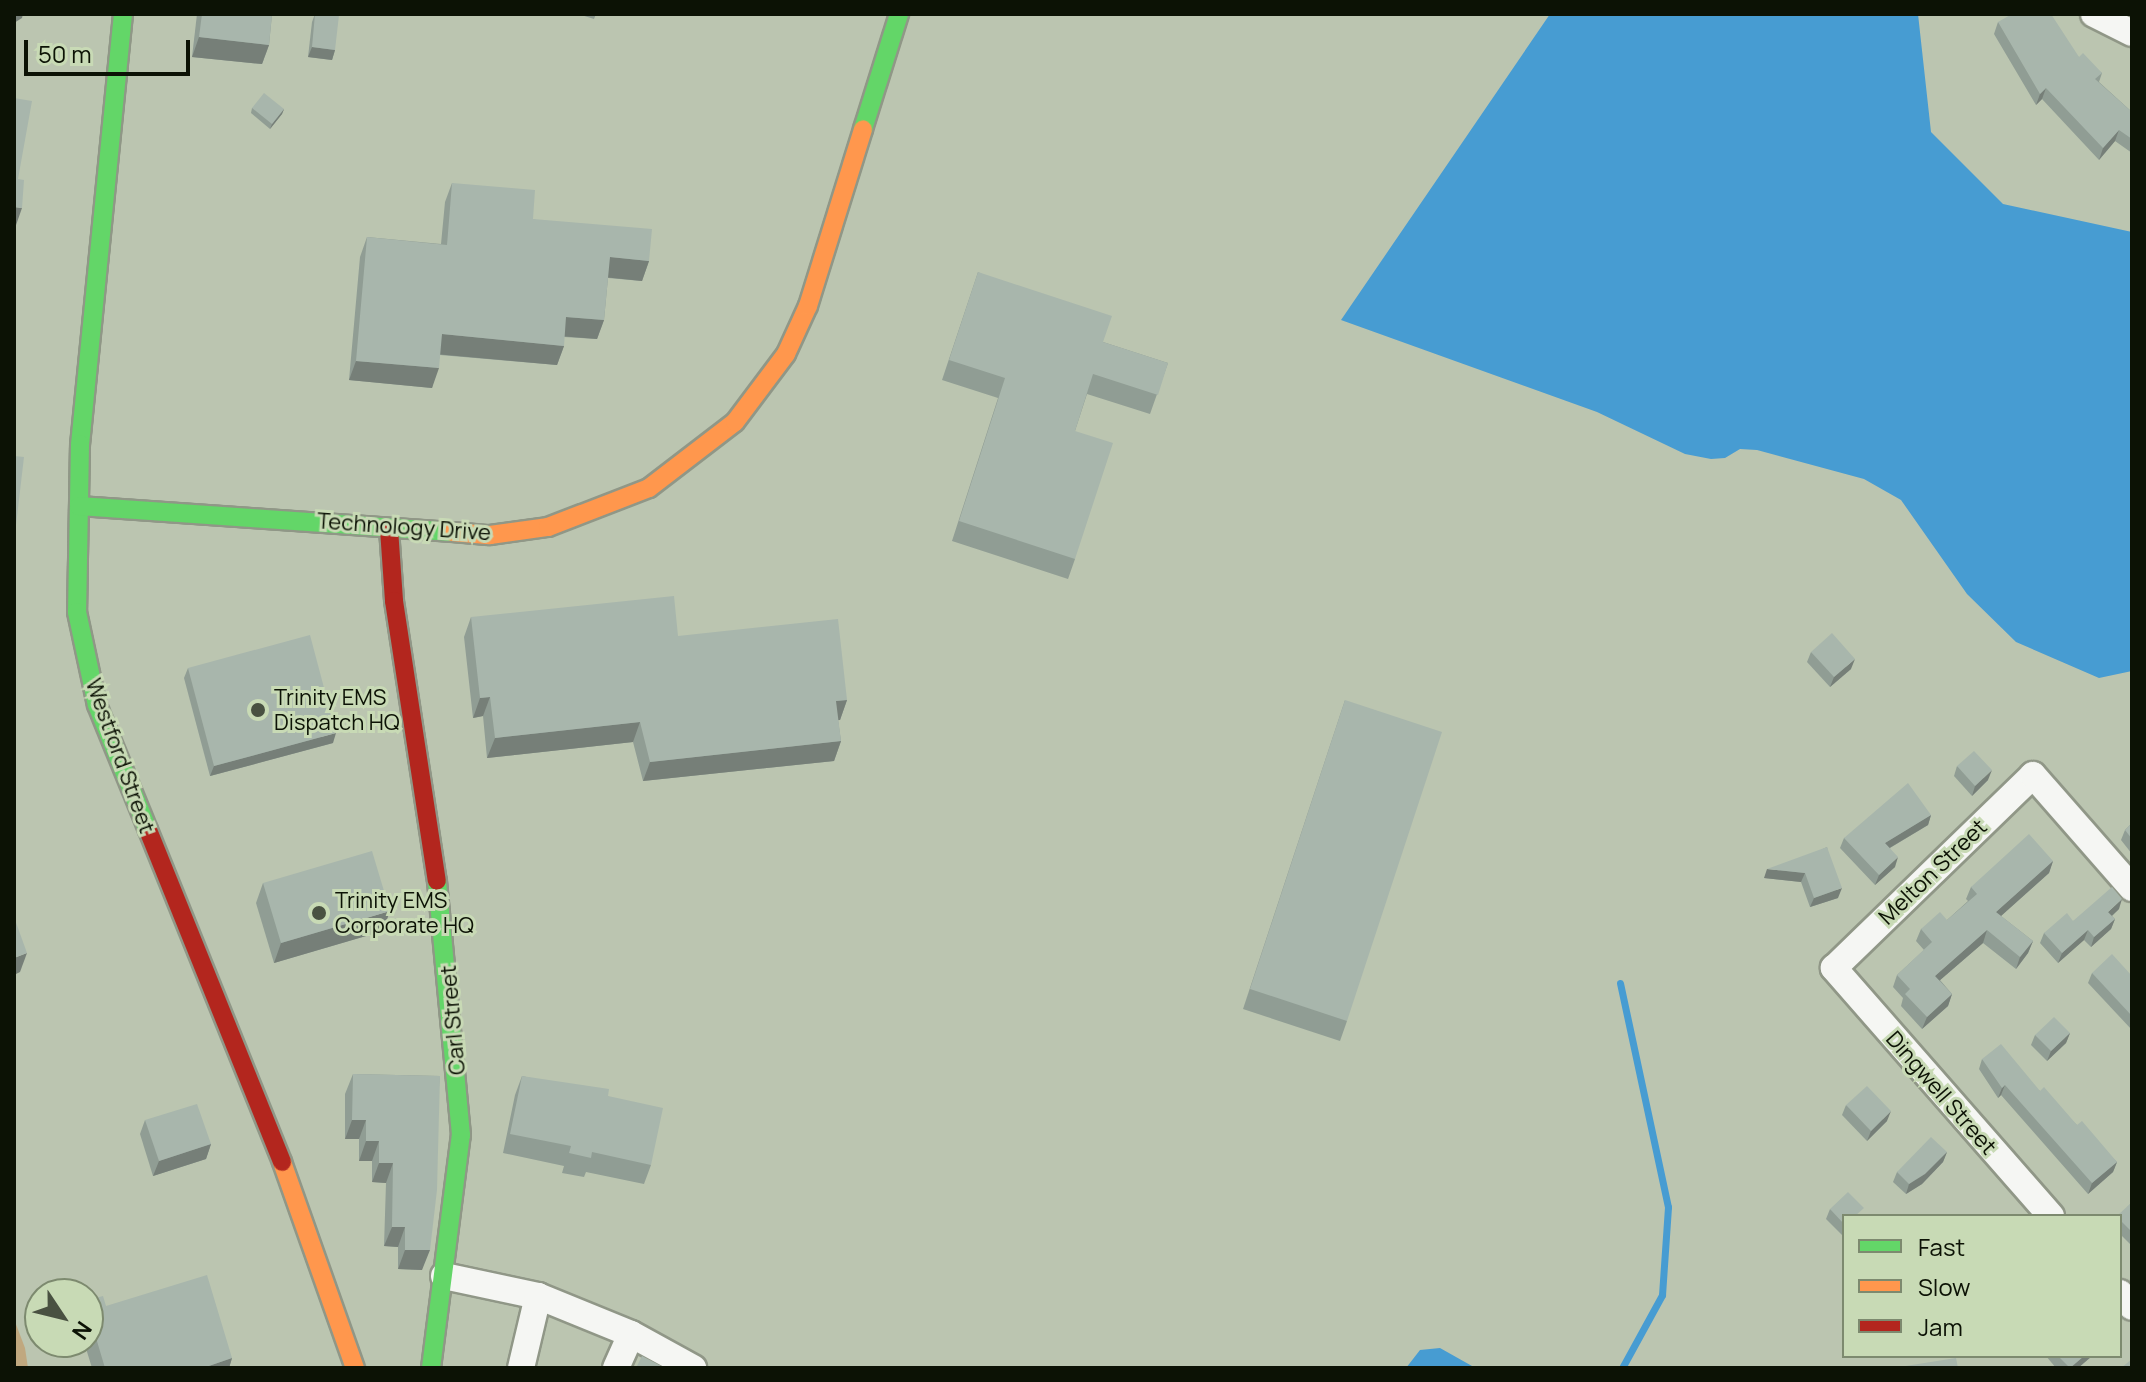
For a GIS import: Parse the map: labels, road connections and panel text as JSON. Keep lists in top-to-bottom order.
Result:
{
  "streets": {
    "street": [
      "Technology Drive",
      "Westford Street",
      "Melton Street",
      "Carl Street",
      "Dingwell Street"
    ]
  },
  "crossings": [
    ["Technology Drive", "Westford Street"],
    ["Technology Drive", "Carl Street"],
    ["Melton Street", "Dingwell Street"]
  ],
  "places": ["Trinity EMS Dispatch HQ", "Trinity EMS Corporate HQ"],
  "legend": ["Fast", "Slow", "Jam"],
  "scale_bar": "50 m",
  "north": "bottom right"
}
